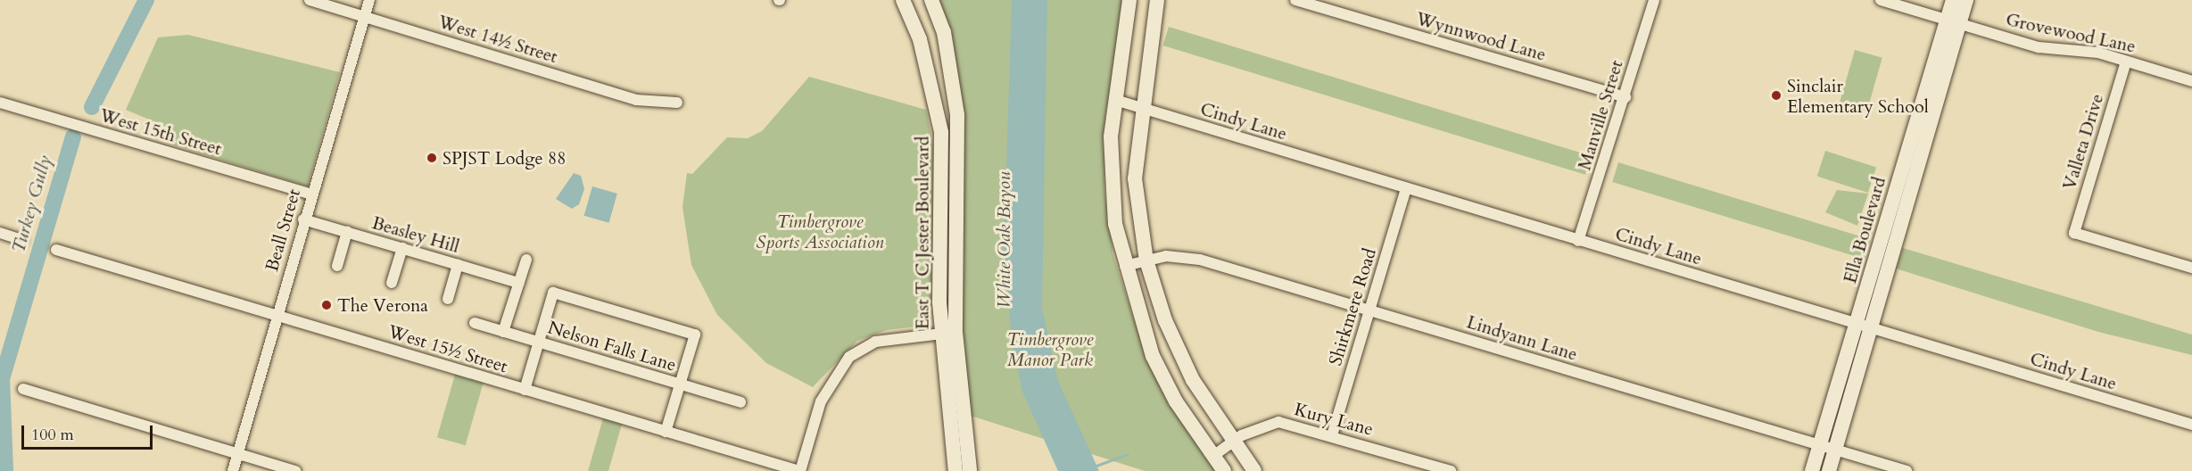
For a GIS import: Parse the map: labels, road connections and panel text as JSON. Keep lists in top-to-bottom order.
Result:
{
  "streets": {
    "main road": ["Ella Boulevard", "East T C Jester Boulevard"],
    "street": [
      "Grovewood Lane",
      "Wynnwood Lane",
      "West 14½ Street",
      "Manville Street",
      "Cindy Lane",
      "West 15th Street",
      "Valleta Drive",
      "Beall Street",
      "Beasley Hill",
      "Shirkmere Road",
      "Lindyann Lane",
      "Nelson Falls Lane",
      "West 15½ Street",
      "Kury Lane"
    ]
  },
  "crossings": [
    ["Grovewood Lane", "Valleta Drive"],
    ["Grovewood Lane", "Ella Boulevard"],
    ["Wynnwood Lane", "Manville Street"],
    ["West 14½ Street", "Beall Street"],
    ["Manville Street", "Cindy Lane"],
    ["Cindy Lane", "Ella Boulevard"],
    ["Cindy Lane", "Shirkmere Road"],
    ["West 15th Street", "Beall Street"],
    ["Beall Street", "Beasley Hill"],
    ["Beall Street", "West 15½ Street"],
    ["Ella Boulevard", "Lindyann Lane"],
    ["Shirkmere Road", "Lindyann Lane"],
    ["Shirkmere Road", "Kury Lane"]
  ],
  "water": ["Turkey Gully", "White Oak Bayou"],
  "parks": ["Timbergrove Sports Association", "Timbergrove Manor Park"],
  "places": ["Sinclair Elementary School", "SPJST Lodge 88", "The Verona"],
  "scale_bar": "100 m"
}
